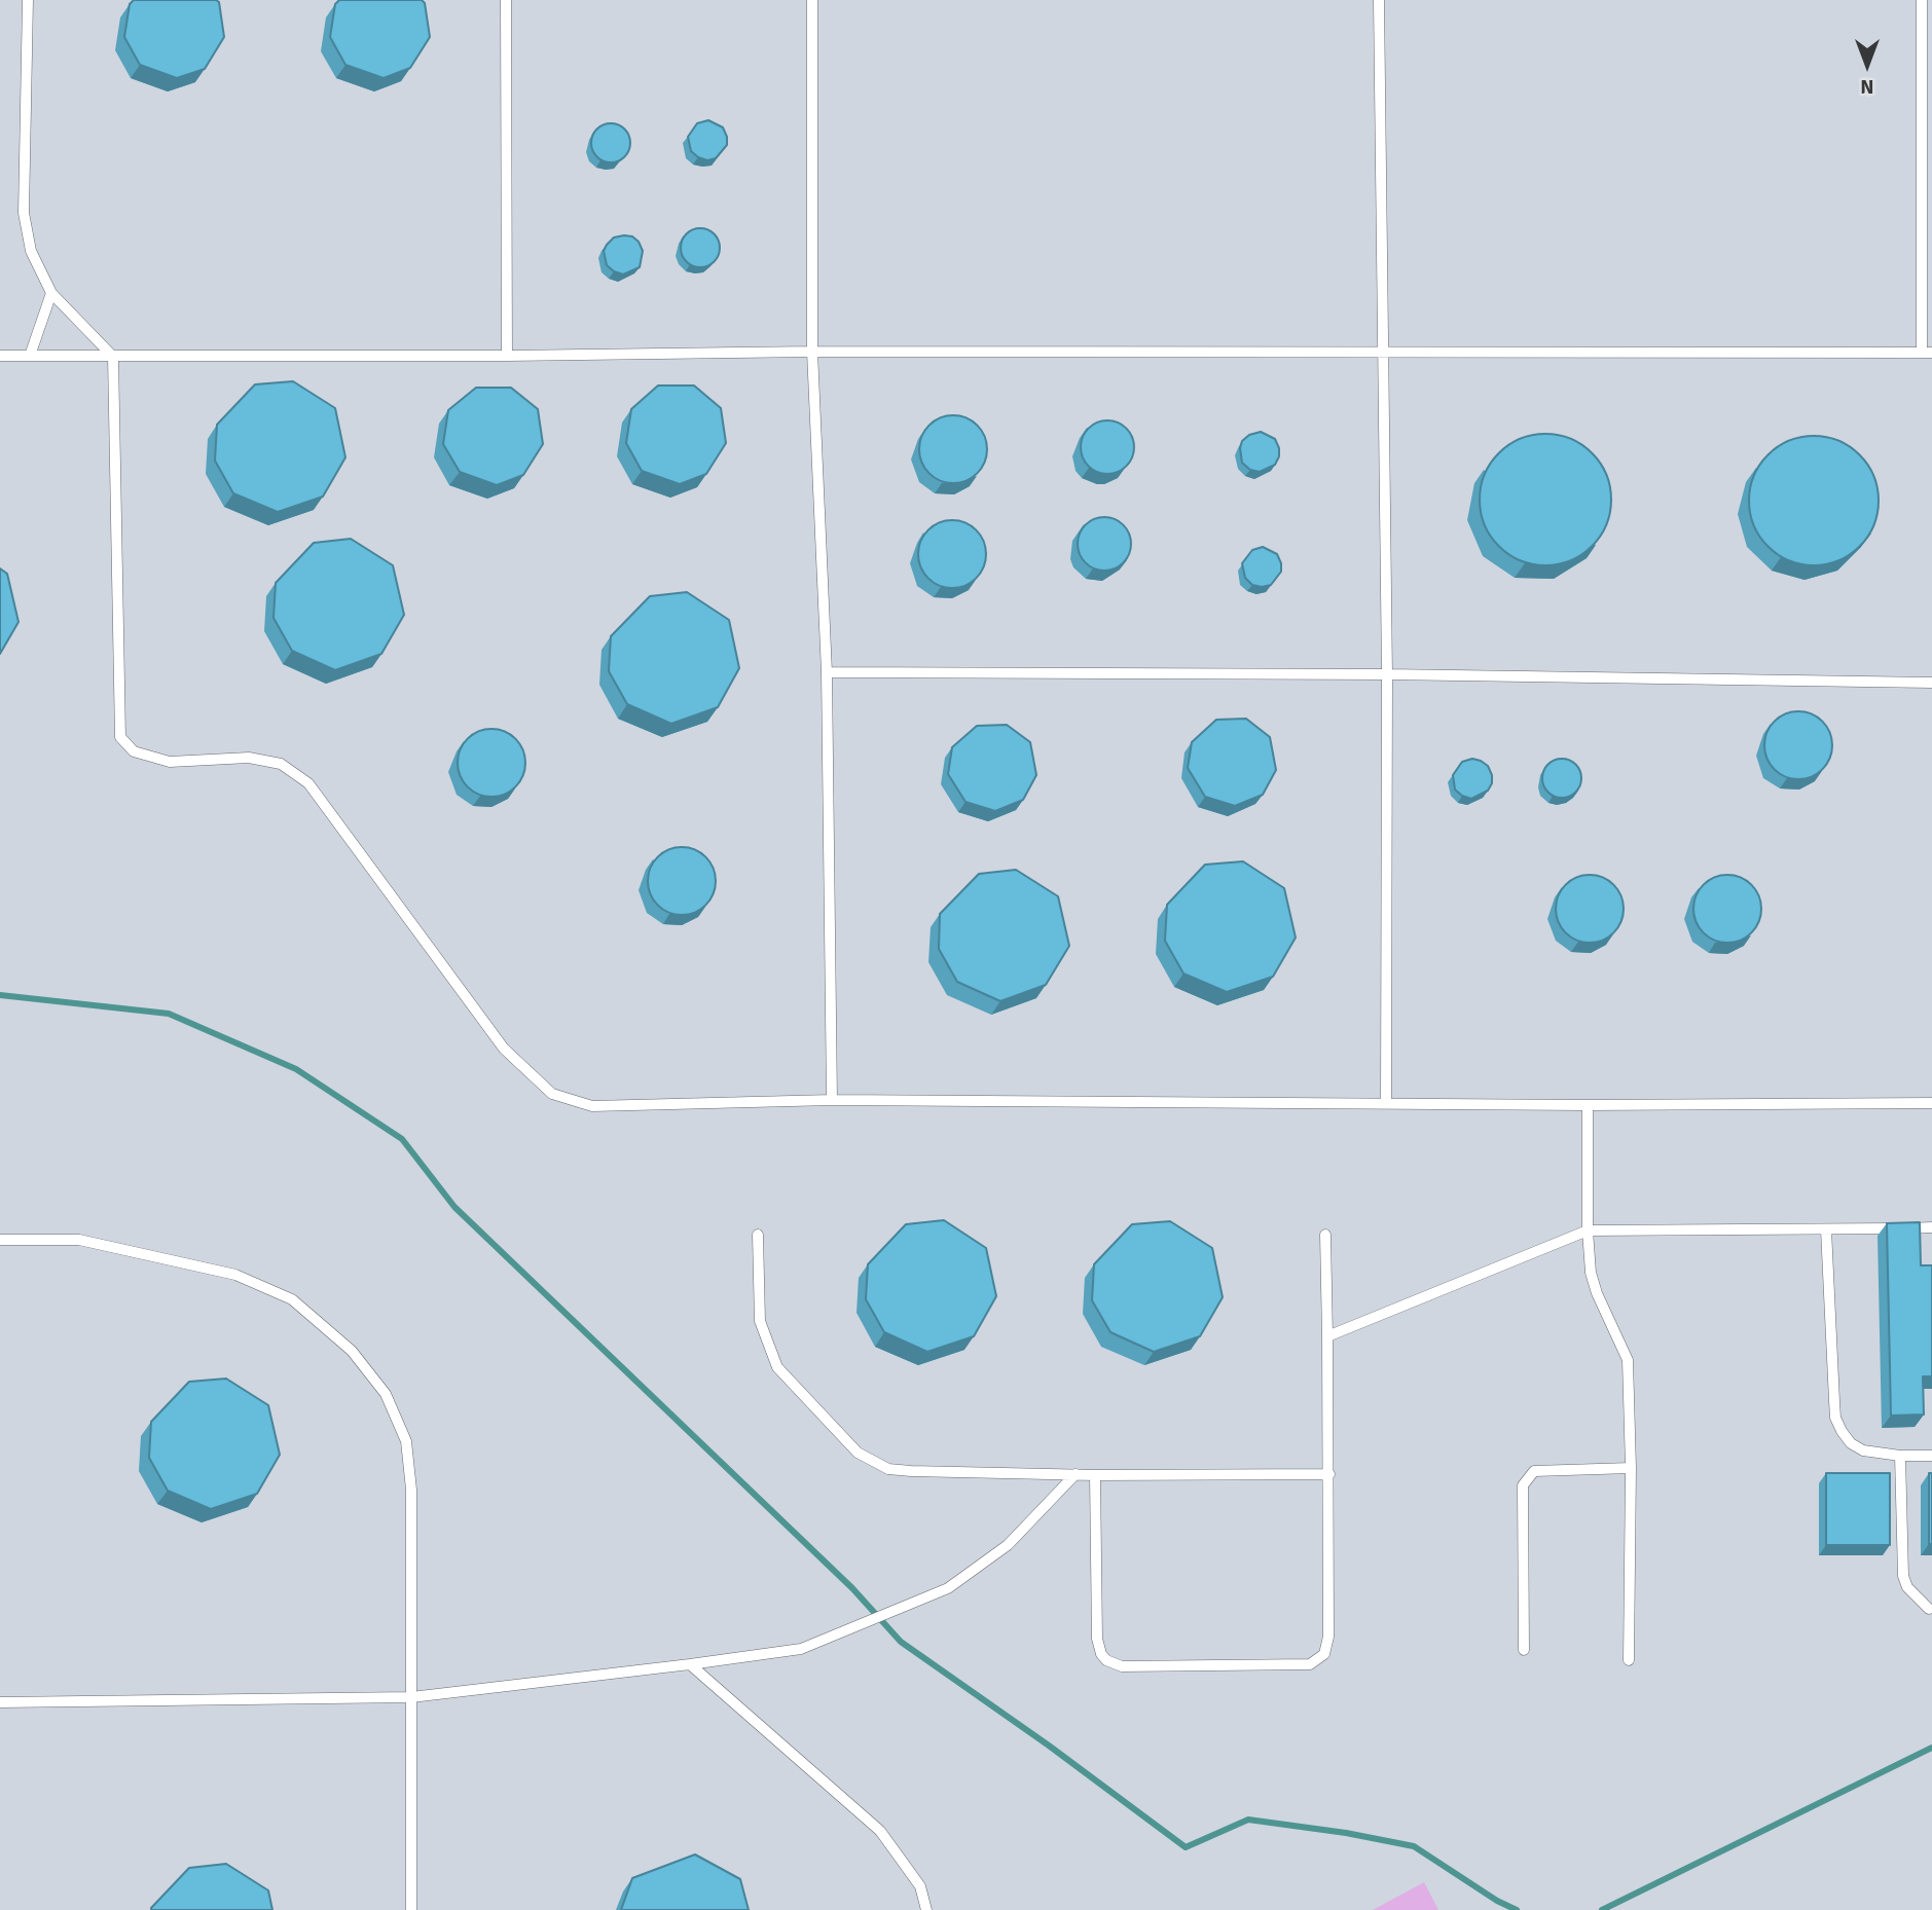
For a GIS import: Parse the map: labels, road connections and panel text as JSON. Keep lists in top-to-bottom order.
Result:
{
  "north": "bottom"
}
